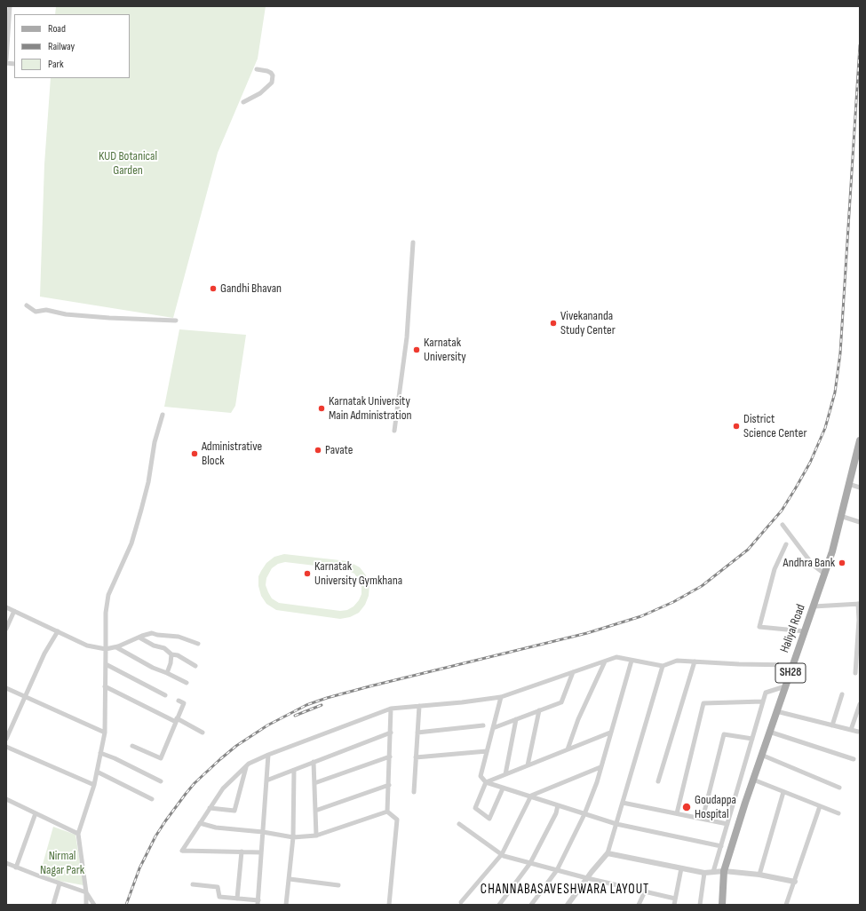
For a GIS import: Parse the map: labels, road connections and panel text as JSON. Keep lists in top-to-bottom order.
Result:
{
  "streets": {
    "main road": ["Haliyal Road", "SH28"]
  },
  "districts": ["CHANNABASAVESHWARA LAYOUT"],
  "parks": ["KUD Botanical Garden", "Nirmal Nagar Park"],
  "places": [
    "Gandhi Bhavan",
    "Vivekananda Study Center",
    "Karnatak University",
    "Karnatak University Main Administration",
    "District Science Center",
    "Pavate",
    "Administrative Block",
    "Andhra Bank",
    "Karnatak University Gymkhana",
    "Goudappa Hospital"
  ],
  "legend": ["Road", "Railway", "Park"]
}
